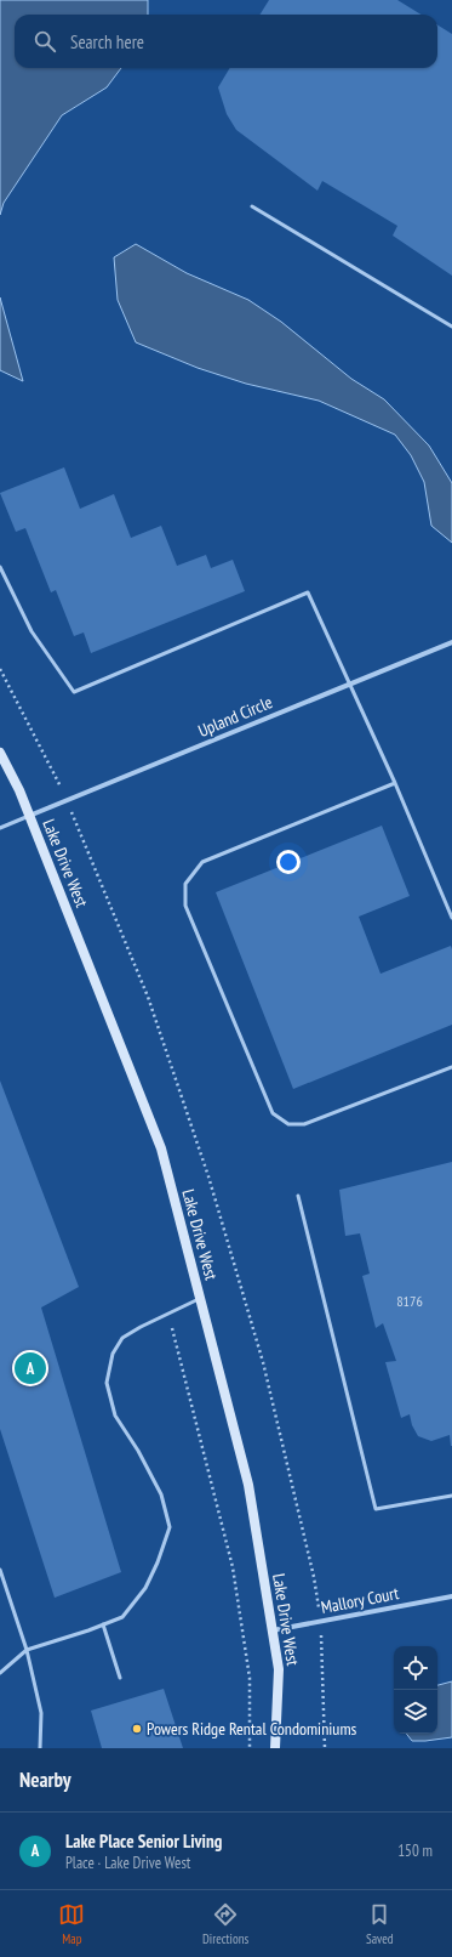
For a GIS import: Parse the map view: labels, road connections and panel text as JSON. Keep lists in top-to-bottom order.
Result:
{
  "streets": {
    "street": ["Upland Circle", "Lake Drive West", "Mallory Court"]
  },
  "crossings": [
    ["Upland Circle", "Lake Drive West"],
    ["Lake Drive West", "Mallory Court"]
  ],
  "places": ["Powers Ridge Rental Condominiums"],
  "house_numbers": ["8176"],
  "page": {
    "search": "Search here",
    "pins": "A",
    "heading": "Nearby",
    "list": [
      {
        "mark": "A",
        "name": "Lake Place Senior Living",
        "note": "Place · Lake Drive West",
        "value": "150 m"
      }
    ],
    "nav": ["Map", "Directions", "Saved"]
  }
}
